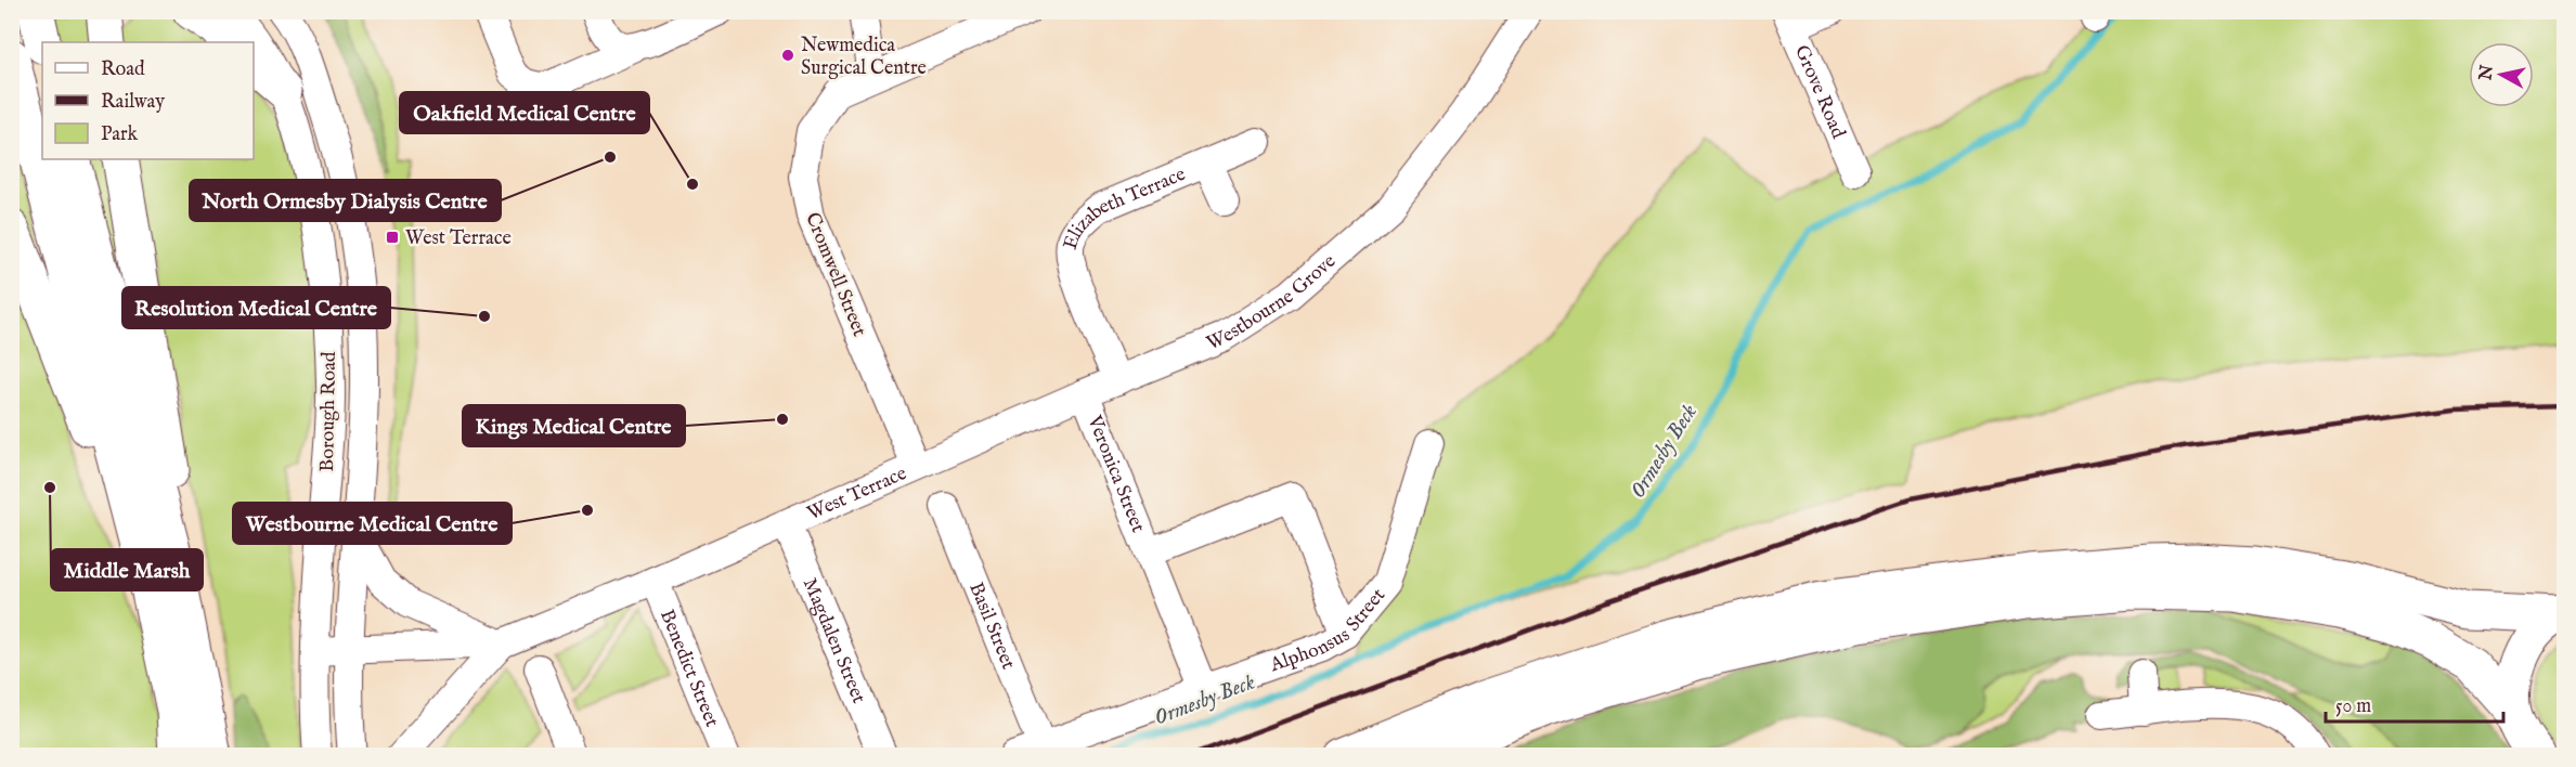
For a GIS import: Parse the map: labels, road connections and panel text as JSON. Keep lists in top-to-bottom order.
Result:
{
  "streets": {
    "street": [
      "Grove Road",
      "Elizabeth Terrace",
      "Cromwell Street",
      "Westbourne Grove",
      "Borough Road",
      "Veronica Street",
      "West Terrace",
      "Alphonsus Street",
      "Basil Street",
      "Magdalen Street",
      "Benedict Street"
    ]
  },
  "crossings": [
    ["Elizabeth Terrace", "Westbourne Grove"],
    ["Cromwell Street", "Westbourne Grove"],
    ["Cromwell Street", "West Terrace"],
    ["Westbourne Grove", "Veronica Street"],
    ["Westbourne Grove", "West Terrace"],
    ["Borough Road", "West Terrace"],
    ["Veronica Street", "Alphonsus Street"],
    ["West Terrace", "Magdalen Street"],
    ["West Terrace", "Benedict Street"],
    ["Alphonsus Street", "Basil Street"]
  ],
  "water": ["Ormesby Beck"],
  "places": {
    "other": [
      "Newmedica Surgical Centre",
      "North Ormesby Dialysis Centre",
      "Oakfield Medical Centre",
      "Resolution Medical Centre",
      "Kings Medical Centre",
      "Middle Marsh",
      "Westbourne Medical Centre"
    ],
    "transit": ["West Terrace"]
  },
  "legend": ["Road", "Railway", "Park"],
  "scale_bar": "50 m",
  "north": "left"
}
